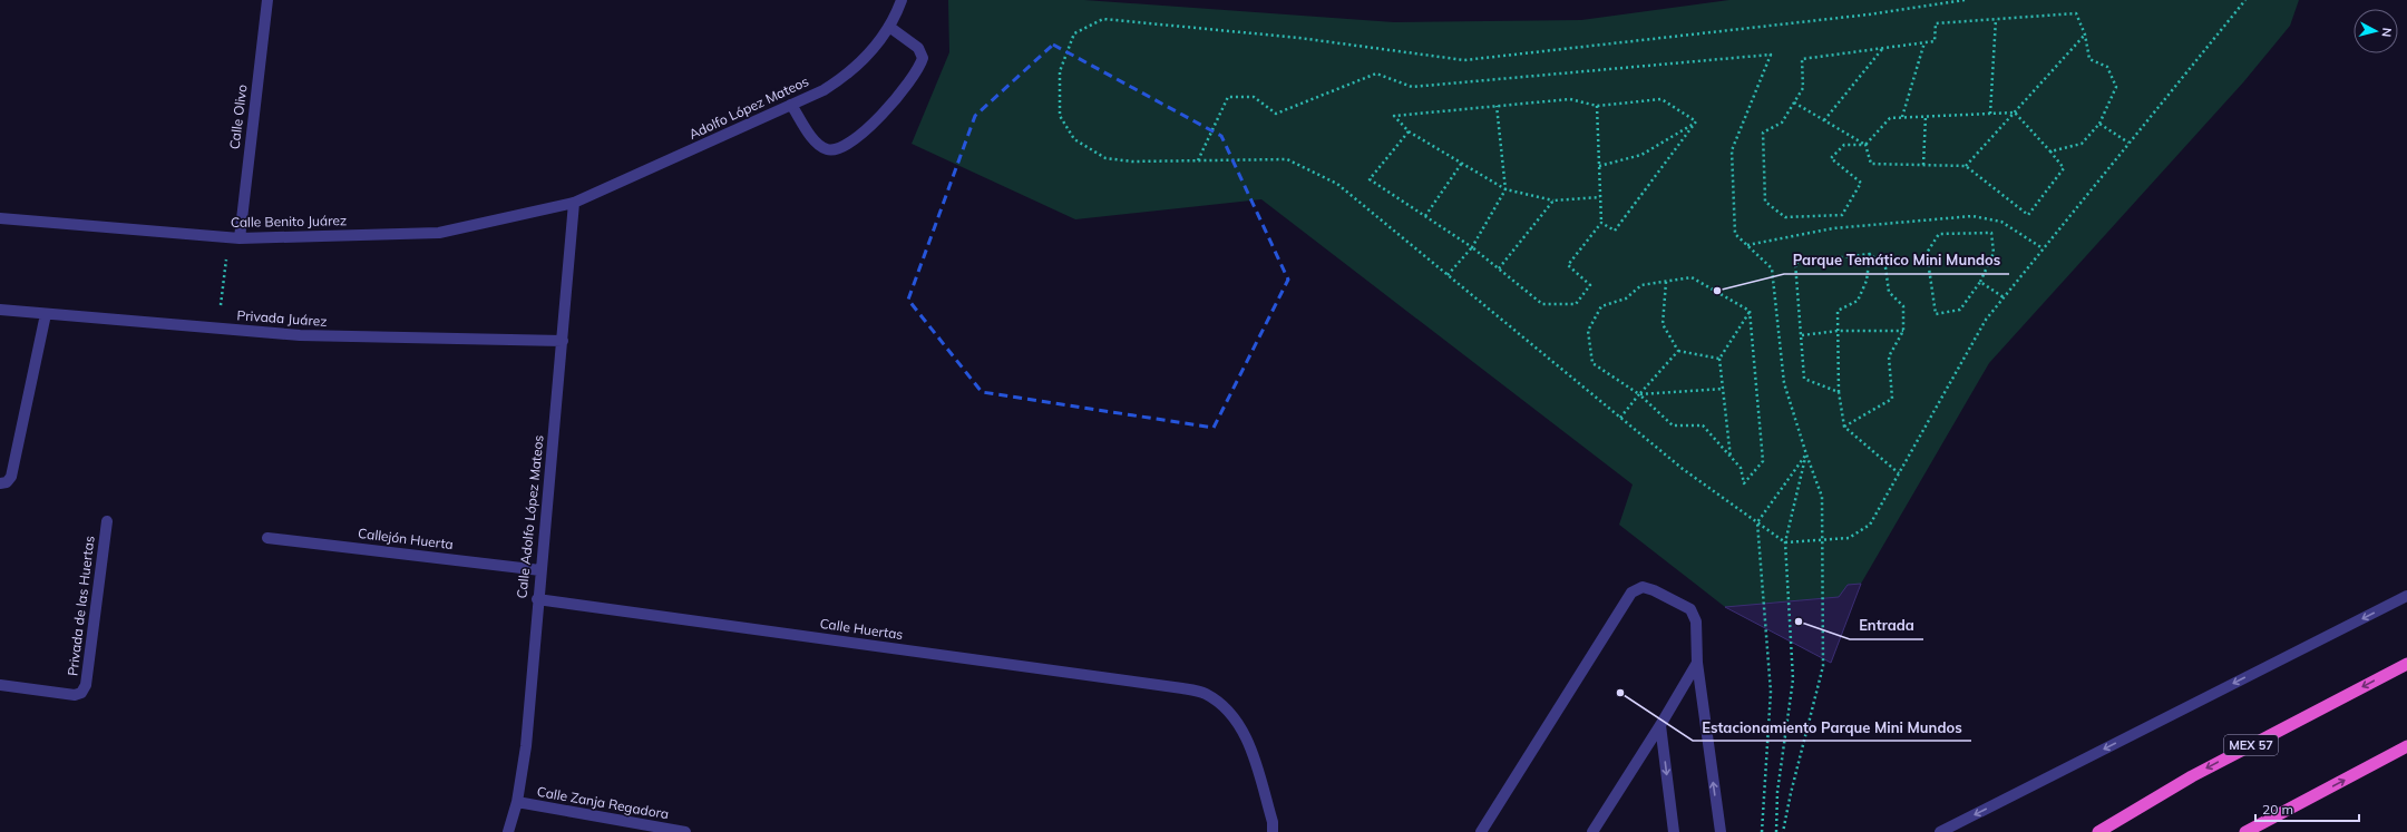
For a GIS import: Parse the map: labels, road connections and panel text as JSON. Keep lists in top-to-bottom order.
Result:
{
  "streets": {
    "highway": ["MEX 57"],
    "street": [
      "Adolfo López Mateos",
      "Calle Olivo",
      "Calle Benito Juárez",
      "Privada Juárez",
      "Calle Adolfo López Mateos",
      "Callejón Huerta",
      "Privada de las Huertas",
      "Calle Huertas",
      "Calle Zanja Regadora"
    ]
  },
  "crossings": [
    ["Adolfo López Mateos", "Calle Benito Juárez"],
    ["Adolfo López Mateos", "Calle Adolfo López Mateos"],
    ["Calle Olivo", "Calle Benito Juárez"],
    ["Calle Benito Juárez", "Calle Adolfo López Mateos"],
    ["Privada Juárez", "Calle Adolfo López Mateos"],
    ["Calle Adolfo López Mateos", "Callejón Huerta"],
    ["Calle Adolfo López Mateos", "Calle Huertas"],
    ["Calle Adolfo López Mateos", "Calle Zanja Regadora"]
  ],
  "places": ["Parque Temático Mini Mundos", "Entrada", "Estacionamiento Parque Mini Mundos"],
  "scale_bar": "20 m",
  "north": "right"
}
